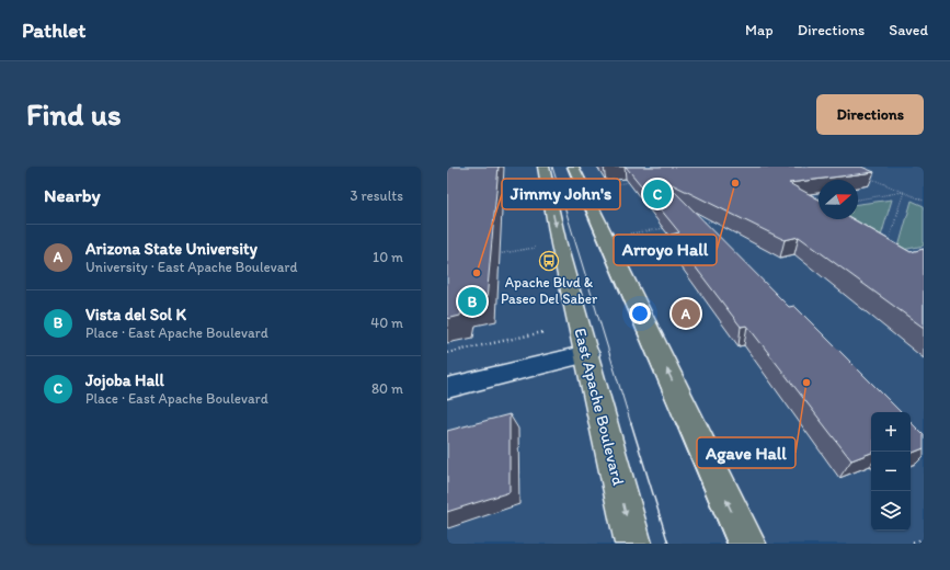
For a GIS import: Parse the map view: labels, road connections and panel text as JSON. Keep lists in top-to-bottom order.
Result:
{
  "streets": {
    "main road": ["East Apache Boulevard"]
  },
  "places": {
    "other": ["Arroyo Hall", "Jimmy John's", "Agave Hall"],
    "bus stop": ["Apache Blvd & Paseo Del Saber"]
  },
  "north": "right",
  "page": {
    "header": "Pathlet",
    "nav": ["Map", "Directions", "Saved"],
    "buttons": "Directions",
    "title": "Find us",
    "heading": ["Nearby", "3 results"],
    "pins": ["C", "B", "A"],
    "list": [
      {
        "mark": "A",
        "name": "Arizona State University",
        "note": "University · East Apache Boulevard",
        "value": "10 m"
      },
      {
        "mark": "B",
        "name": "Vista del Sol K",
        "note": "Place · East Apache Boulevard",
        "value": "40 m"
      },
      {
        "mark": "C",
        "name": "Jojoba Hall",
        "note": "Place · East Apache Boulevard",
        "value": "80 m"
      }
    ],
    "map_buttons": ["+", "−"]
  }
}
